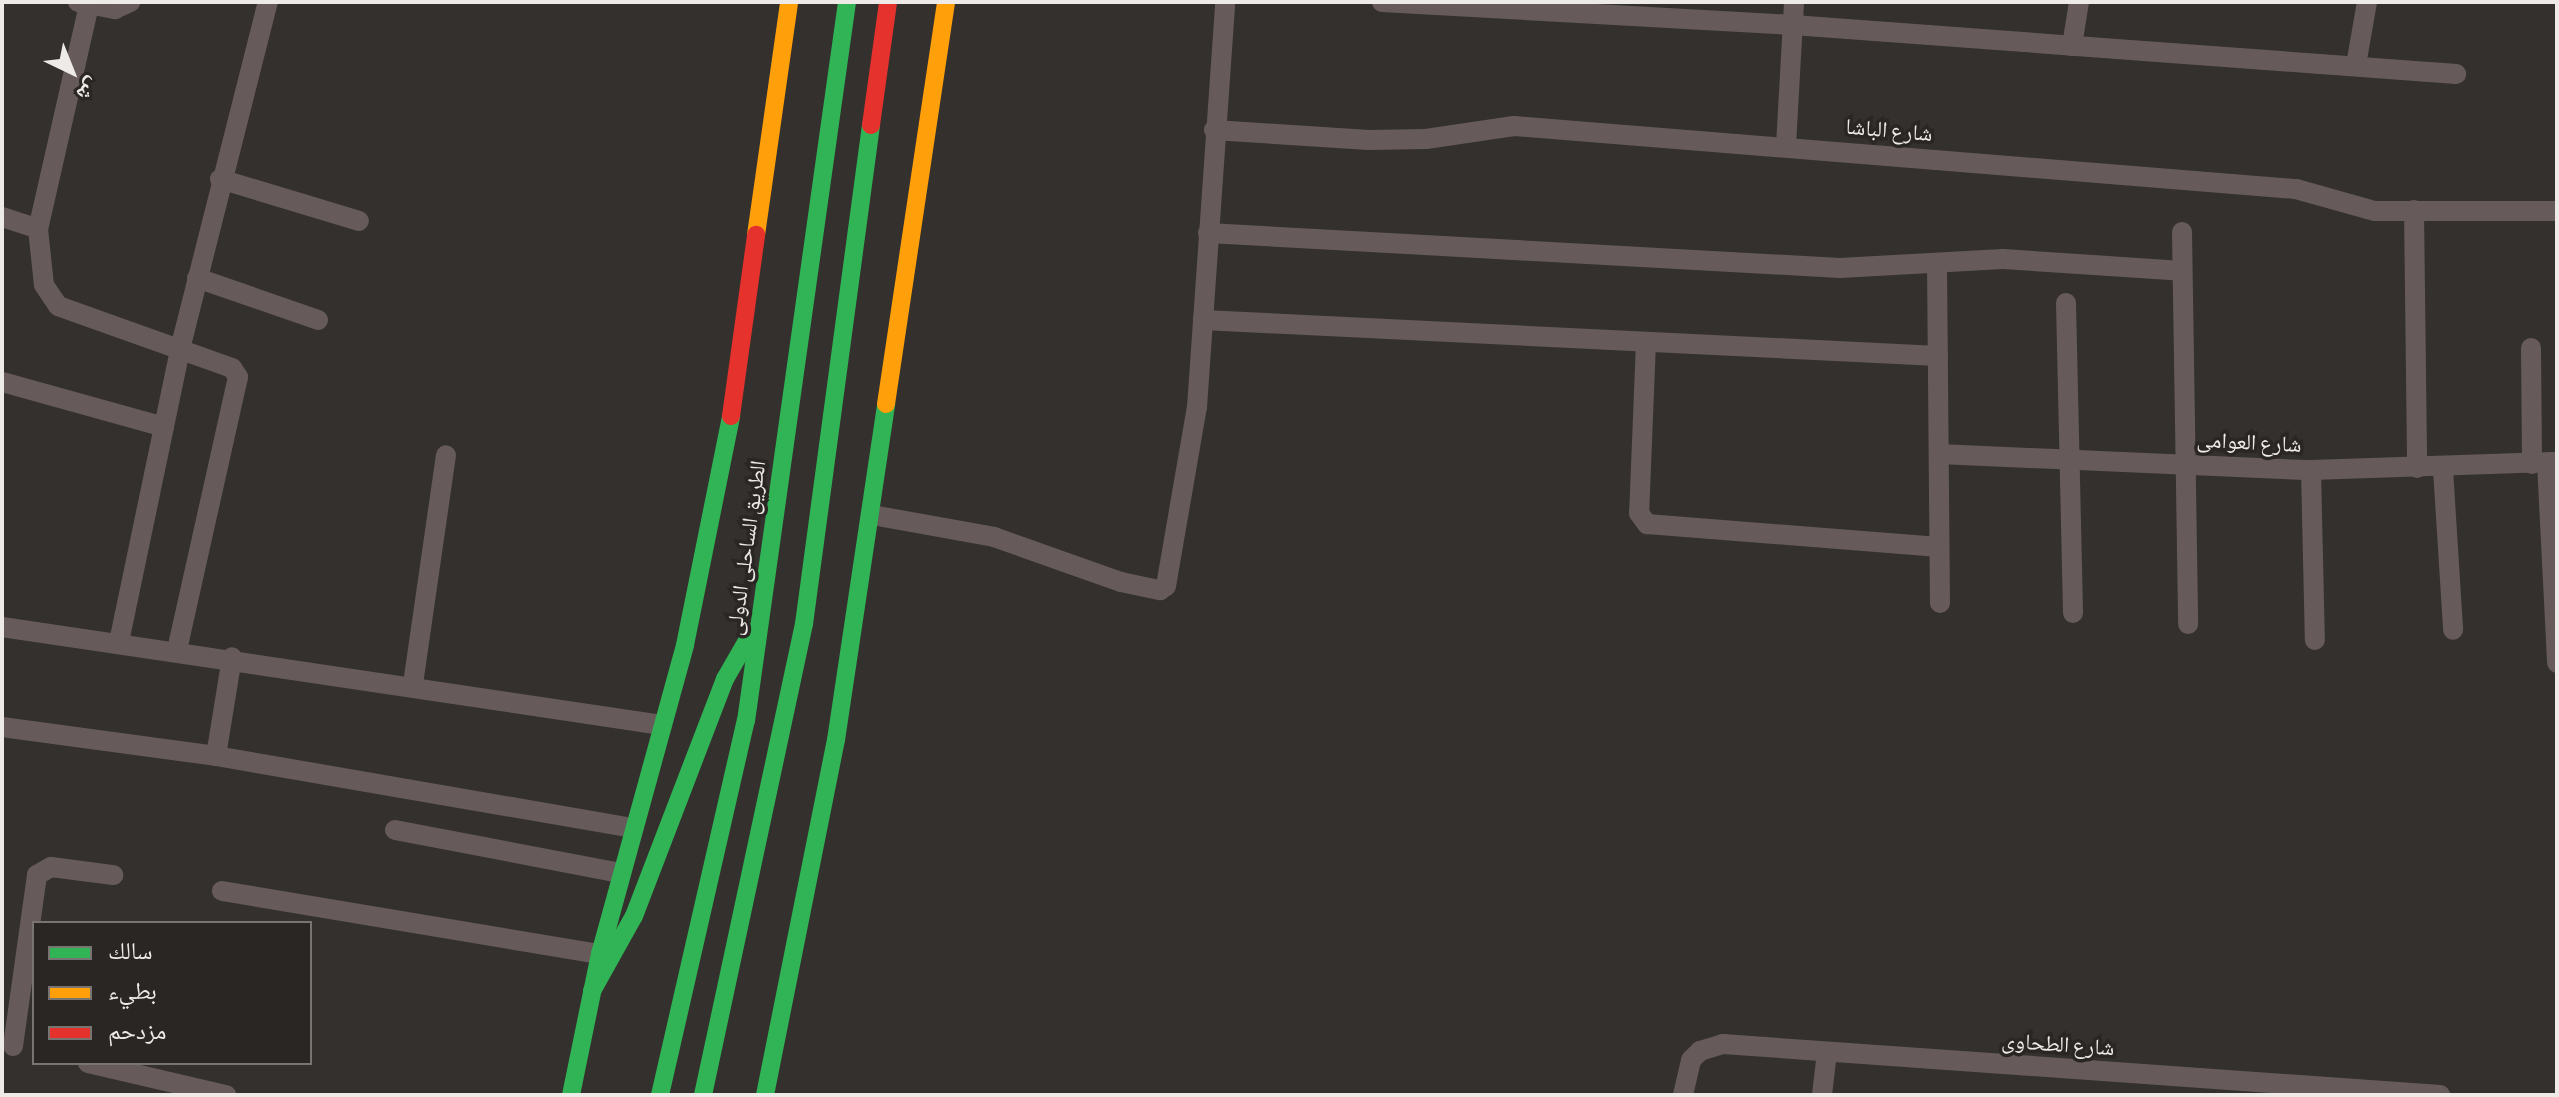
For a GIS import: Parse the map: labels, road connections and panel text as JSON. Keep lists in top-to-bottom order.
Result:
{
  "streets": {
    "main road": ["الطريق الساحلى الدولى"],
    "street": ["شارع الباشا", "شارع العوامى", "شارع الطحاوى"]
  },
  "legend": ["سالك", "بطيء", "مزدحم"],
  "north": "bottom right"
}
